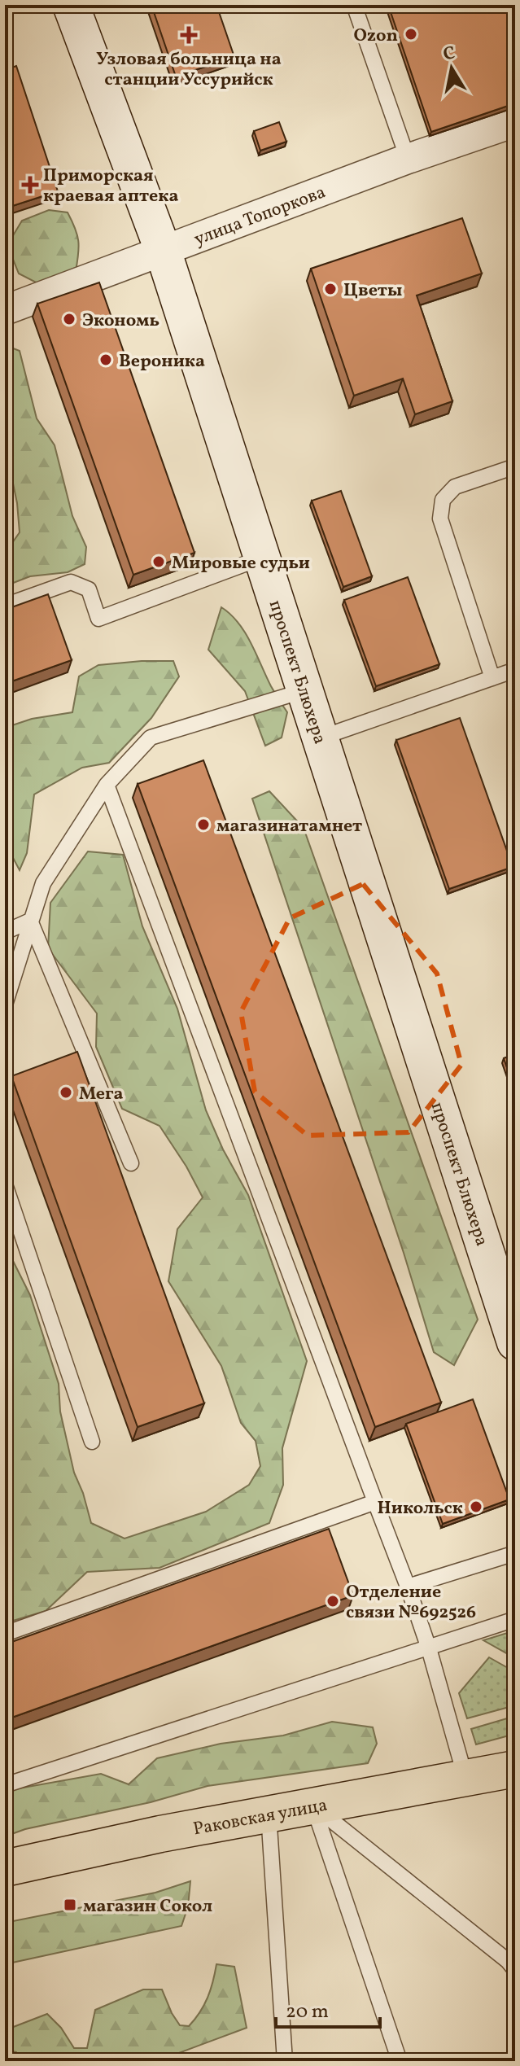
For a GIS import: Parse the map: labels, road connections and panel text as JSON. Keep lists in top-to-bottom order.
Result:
{
  "streets": {
    "main road": ["проспект Блюхера", "Раковская улица"],
    "street": ["улица Топоркова"]
  },
  "crossings": [
    ["улица Топоркова", "проспект Блюхера"]
  ],
  "places": {
    "other": [
      "Ozon",
      "Цветы",
      "Экономь",
      "Вероника",
      "Мировые судьи",
      "магазинатамнет",
      "Мега",
      "Никольск",
      "Отделение связи №692526"
    ],
    "health": ["Узловая больница на станции Уссурийск", "Приморская краевая аптека"],
    "transit": ["магазин Сокол"]
  },
  "scale_bar": "20 m",
  "north": "top"
}
